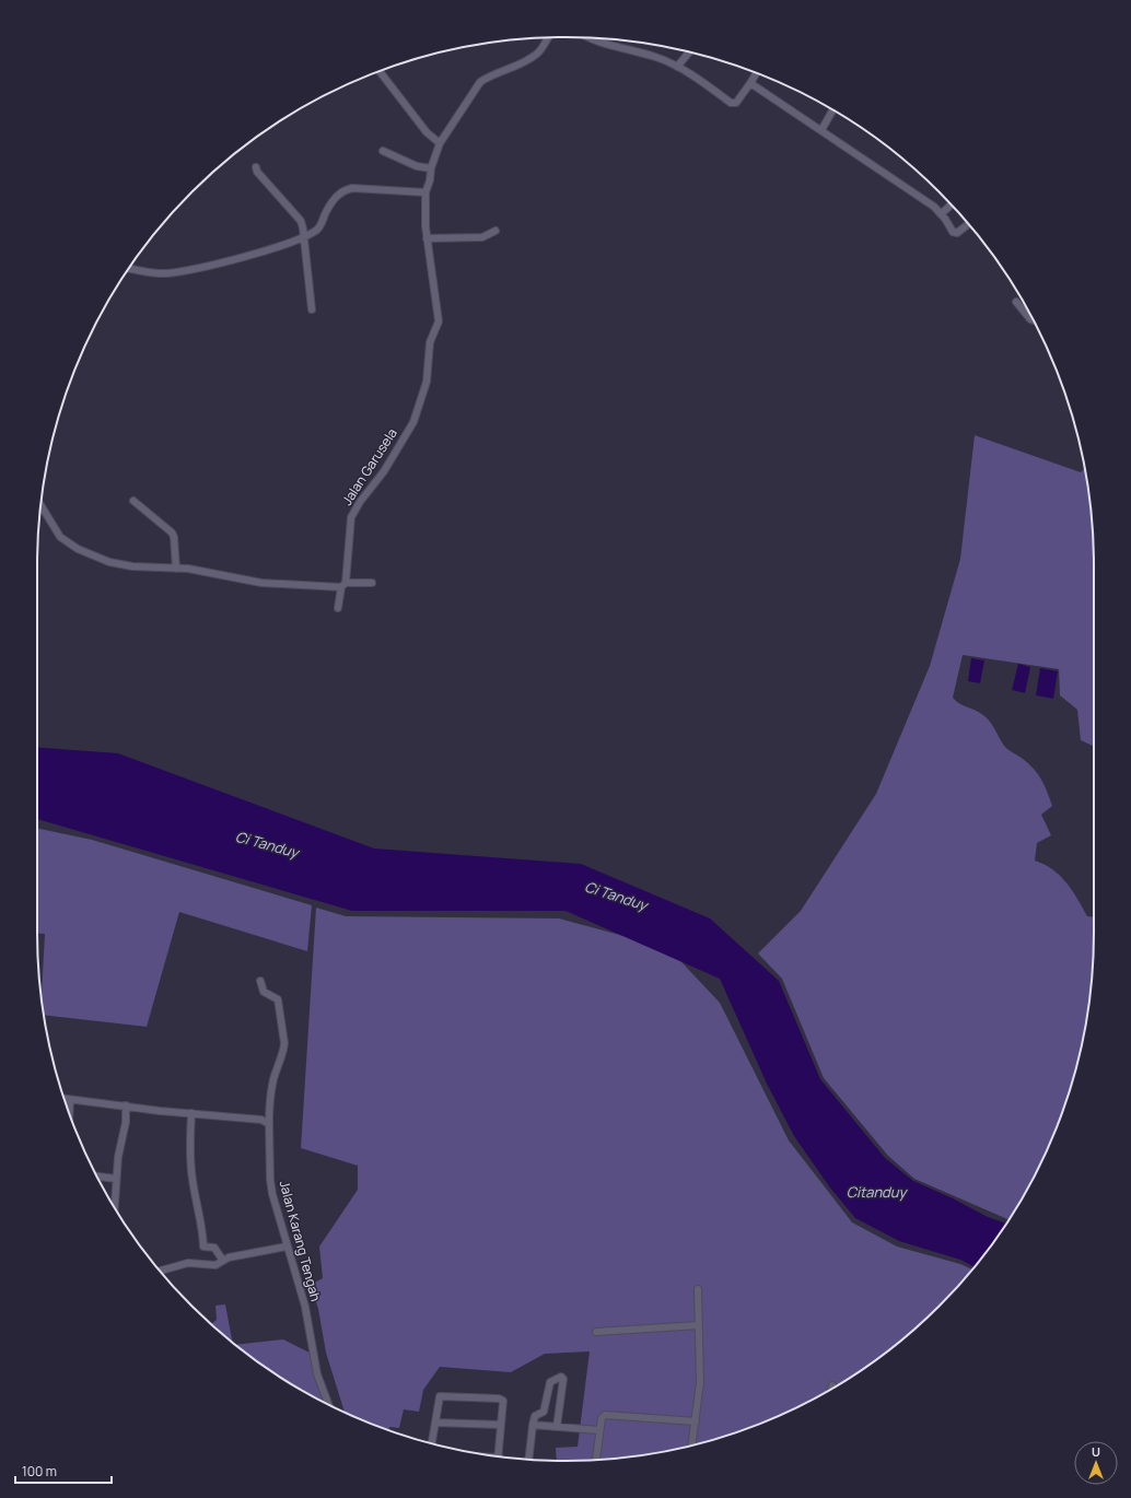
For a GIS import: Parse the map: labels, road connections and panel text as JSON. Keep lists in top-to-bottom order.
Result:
{
  "streets": {
    "street": ["Jalan Garusela", "Jalan Karang Tengah"]
  },
  "water": ["Ci Tanduy", "Citanduy"],
  "scale_bar": "100 m",
  "north": "top"
}
